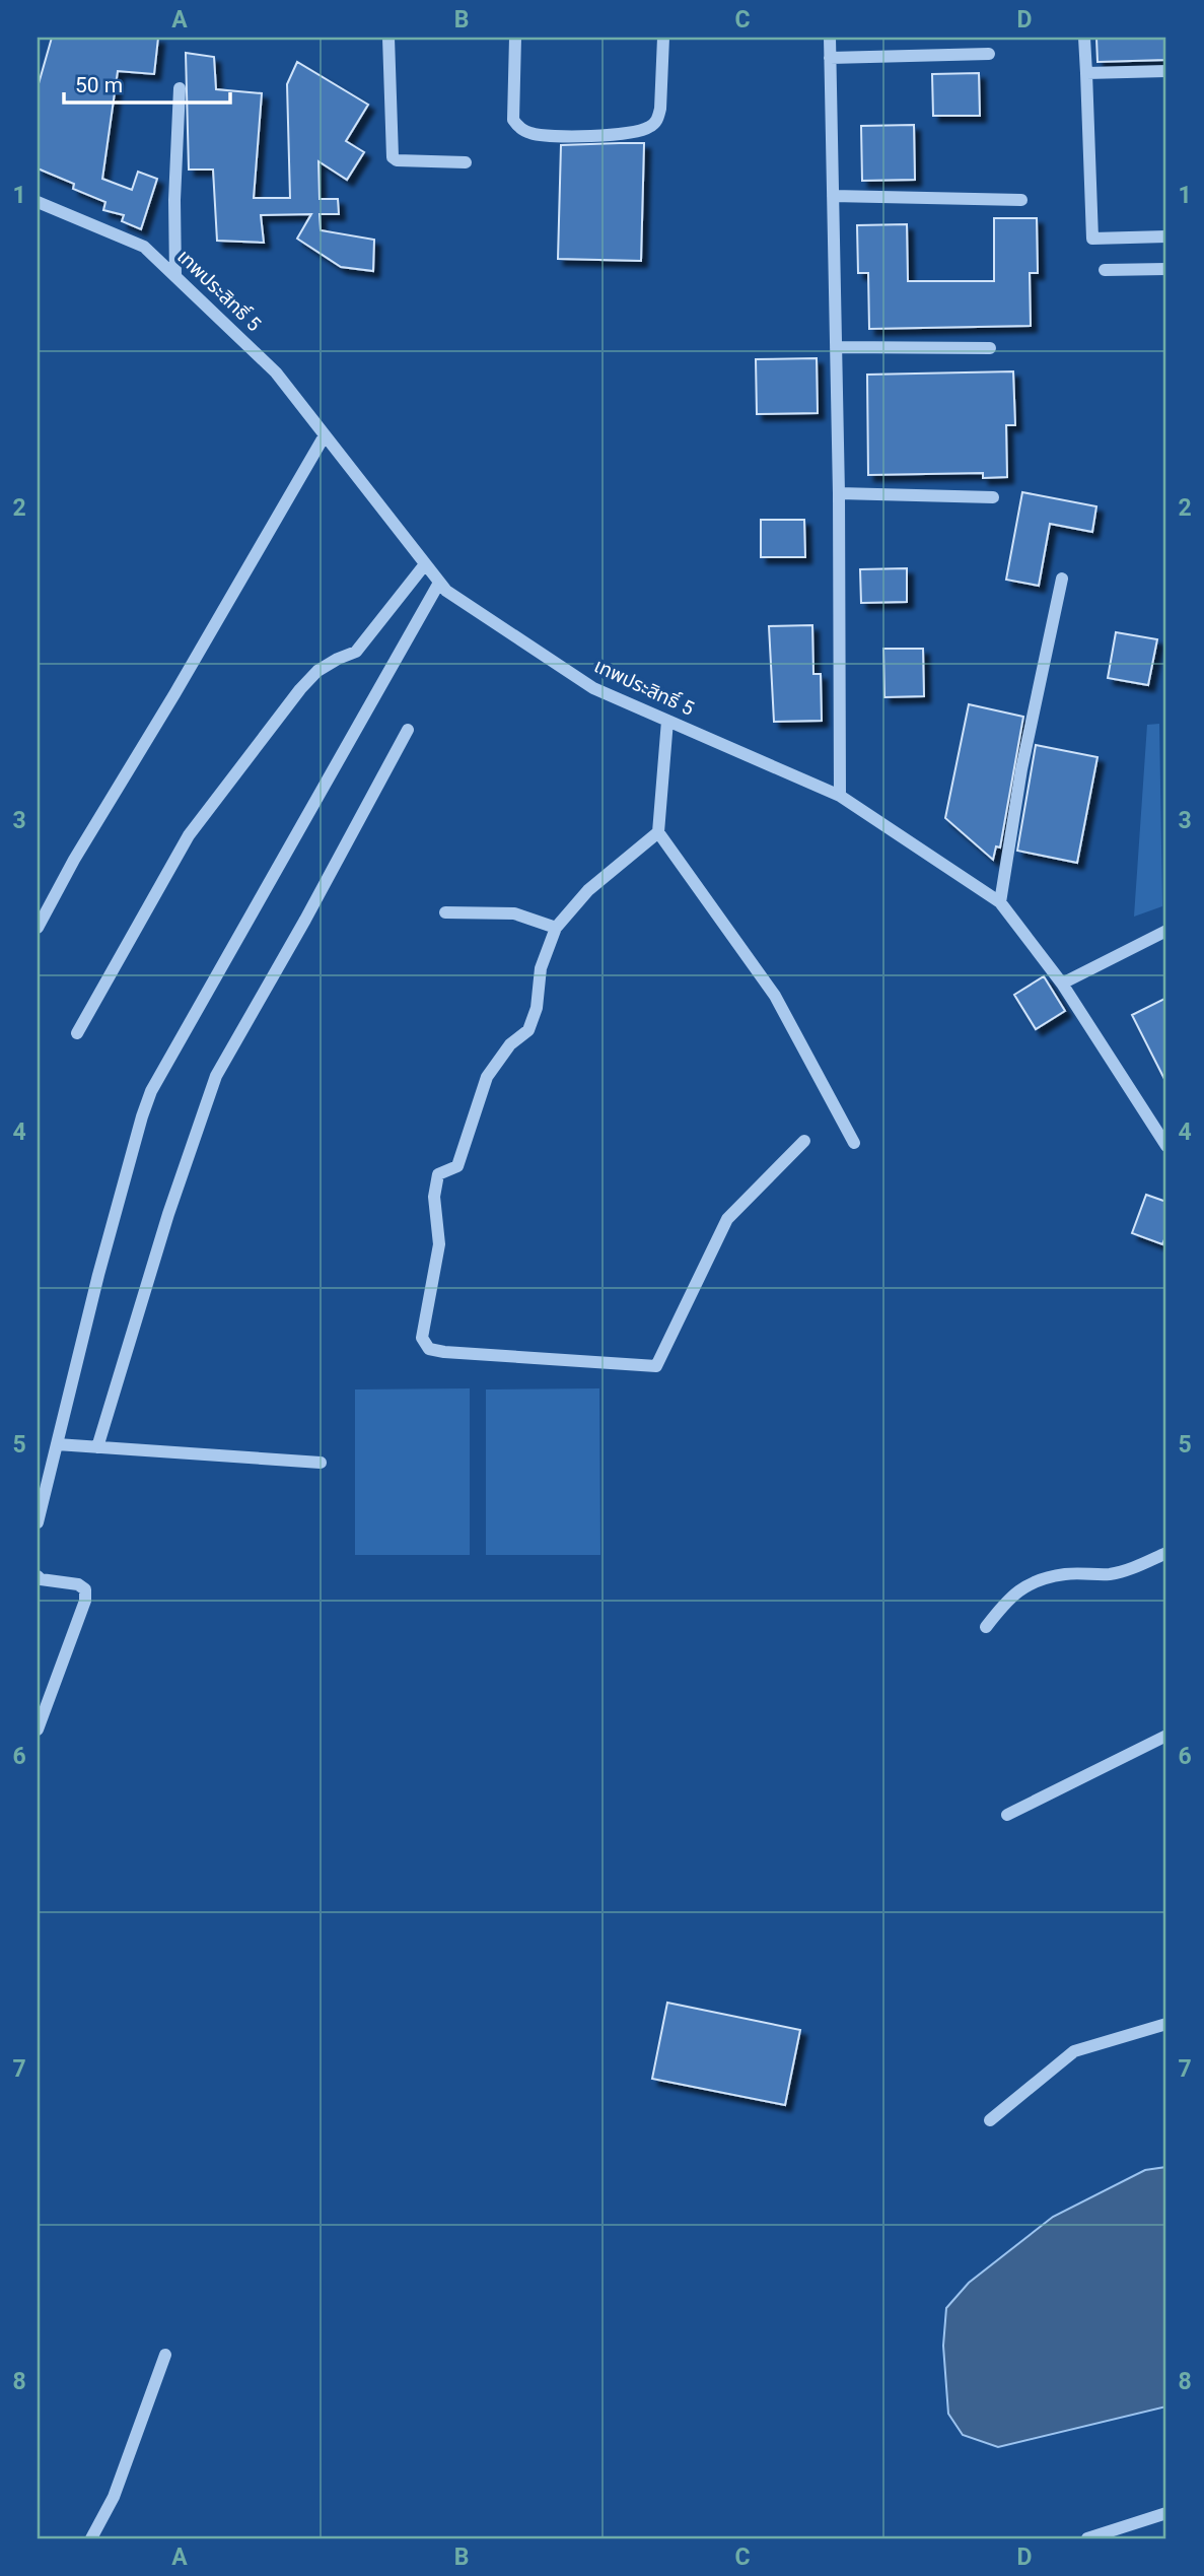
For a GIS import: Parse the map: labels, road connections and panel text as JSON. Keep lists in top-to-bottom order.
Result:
{
  "streets": {
    "street": ["เทพประสิทธิ์ 5"]
  },
  "scale_bar": "50 m",
  "grid": {
    "columns": [
      "A",
      "B",
      "C",
      "D"
    ],
    "rows": [
      "1",
      "2",
      "3",
      "4",
      "5",
      "6",
      "7",
      "8"
    ]
  }
}
